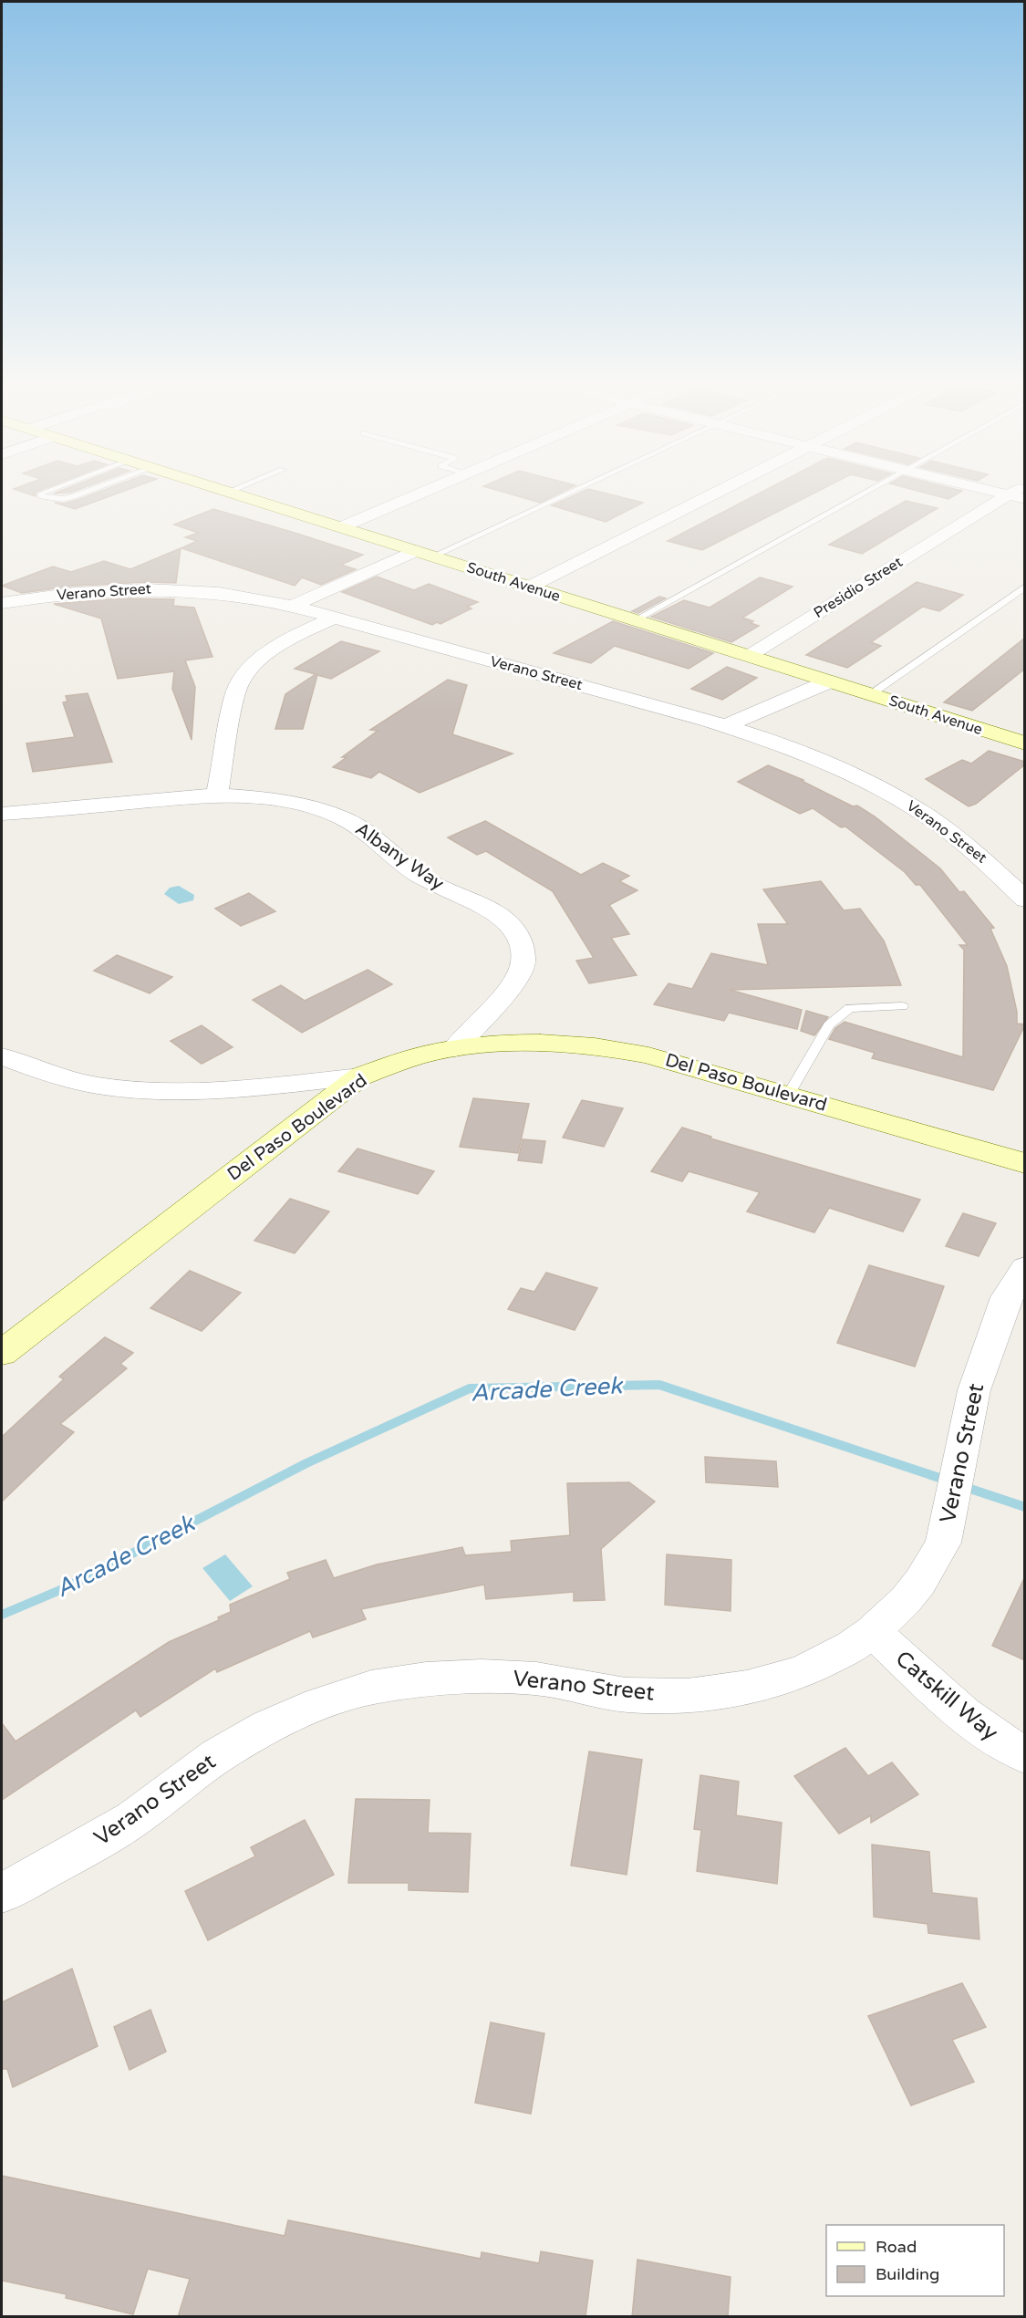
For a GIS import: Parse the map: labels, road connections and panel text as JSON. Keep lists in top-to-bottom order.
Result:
{
  "streets": {
    "street": [
      "South Avenue",
      "Presidio Street",
      "Verano Street",
      "Albany Way",
      "Del Paso Boulevard",
      "Catskill Way"
    ]
  },
  "crossings": [
    ["South Avenue", "Presidio Street"],
    ["Verano Street", "Catskill Way"],
    ["Albany Way", "Del Paso Boulevard"]
  ],
  "water": ["Arcade Creek"],
  "legend": ["Road", "Building"]
}
